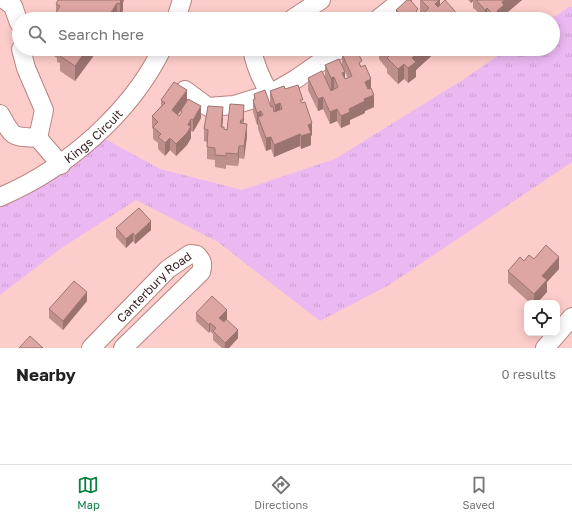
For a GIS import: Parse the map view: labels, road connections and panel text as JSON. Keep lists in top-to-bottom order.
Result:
{
  "streets": {
    "street": ["Kings Circuit", "Canterbury Road"]
  },
  "page": {
    "search": "Search here",
    "heading": ["Nearby", "0 results"],
    "nav": ["Map", "Directions", "Saved"]
  }
}
